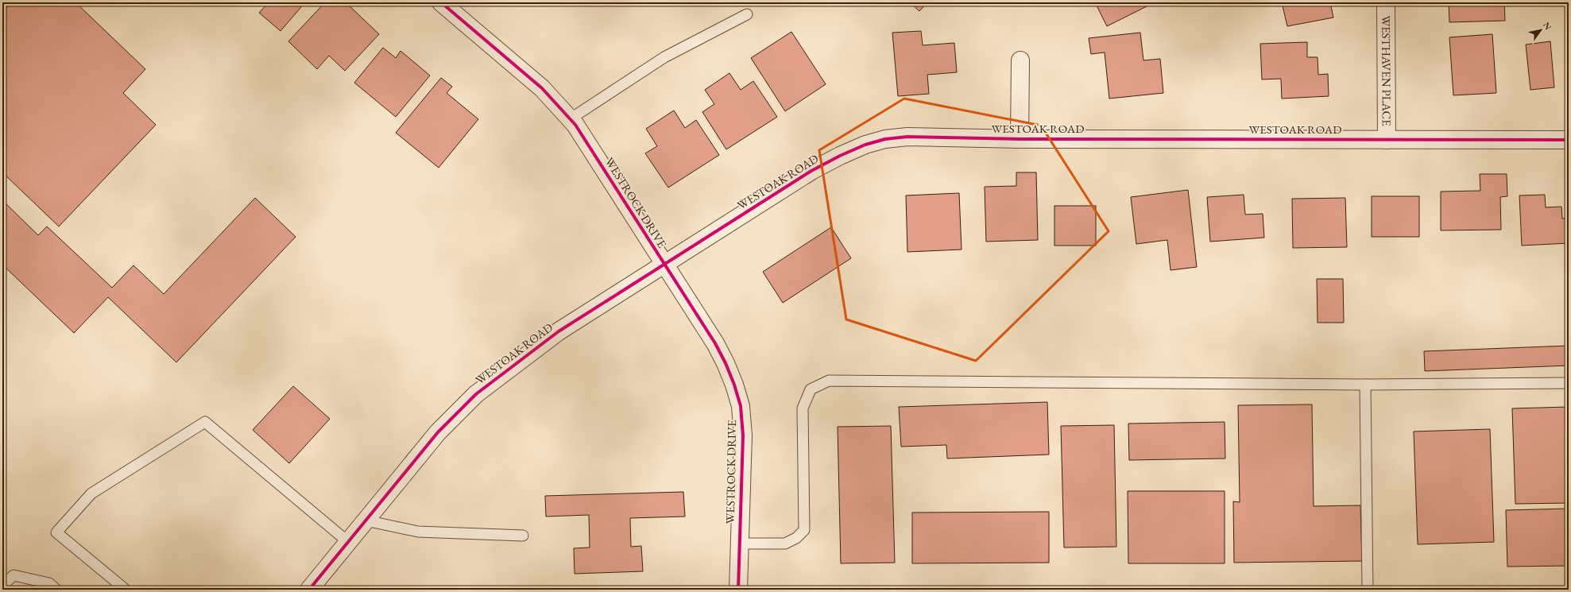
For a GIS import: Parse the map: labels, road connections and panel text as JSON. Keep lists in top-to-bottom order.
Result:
{
  "streets": {
    "street": ["WESTHAVEN PLACE", "WESTOAK ROAD", "WESTROCK DRIVE"]
  },
  "crossings": [
    ["WESTHAVEN PLACE", "WESTOAK ROAD"],
    ["WESTOAK ROAD", "WESTROCK DRIVE"]
  ],
  "north": "top right"
}
